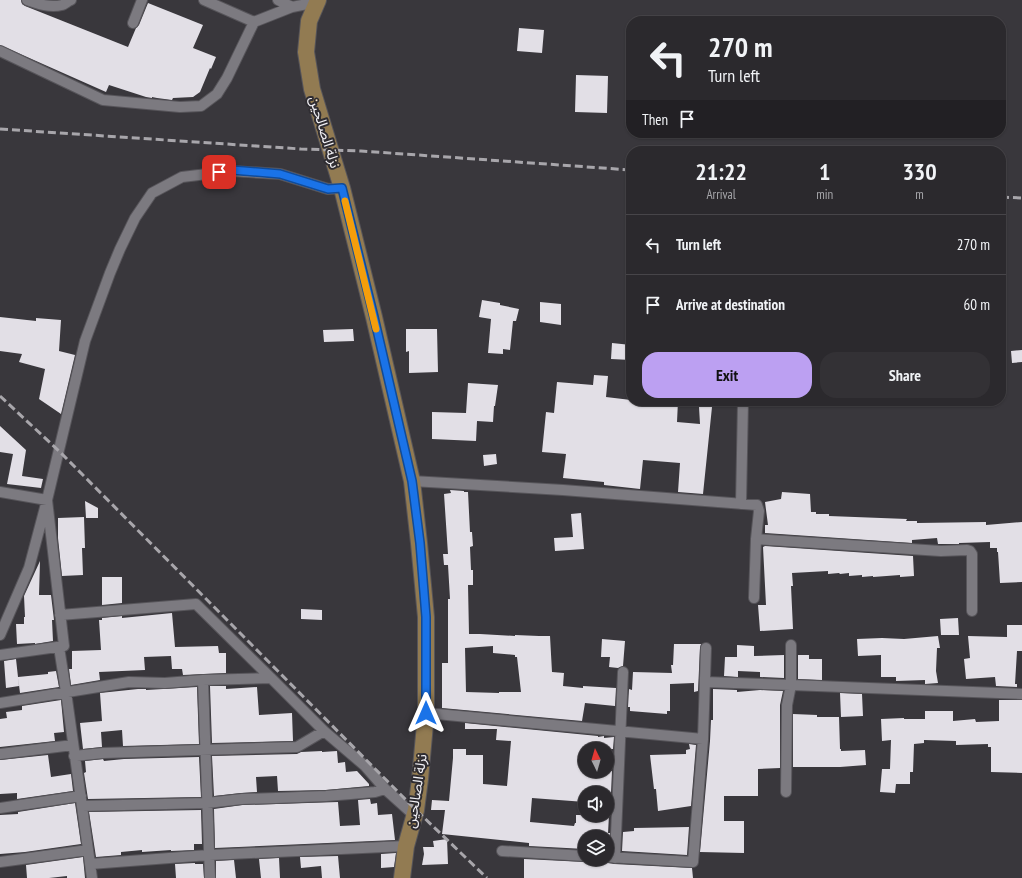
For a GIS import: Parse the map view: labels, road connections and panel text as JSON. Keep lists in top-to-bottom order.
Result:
{
  "streets": {
    "main road": ["نزلة الصالحين"]
  },
  "north": "top",
  "page": {
    "turn": ["270 m", "Turn left"],
    "then": "Then",
    "eta": [
      "21:22",
      "Arrival",
      "1",
      "min",
      "330",
      "m"
    ],
    "list": [
      {
        "name": "Turn left",
        "value": "270 m"
      },
      {
        "name": "Arrive at destination",
        "value": "60 m"
      }
    ],
    "buttons": ["Exit", "Share"]
  }
}
